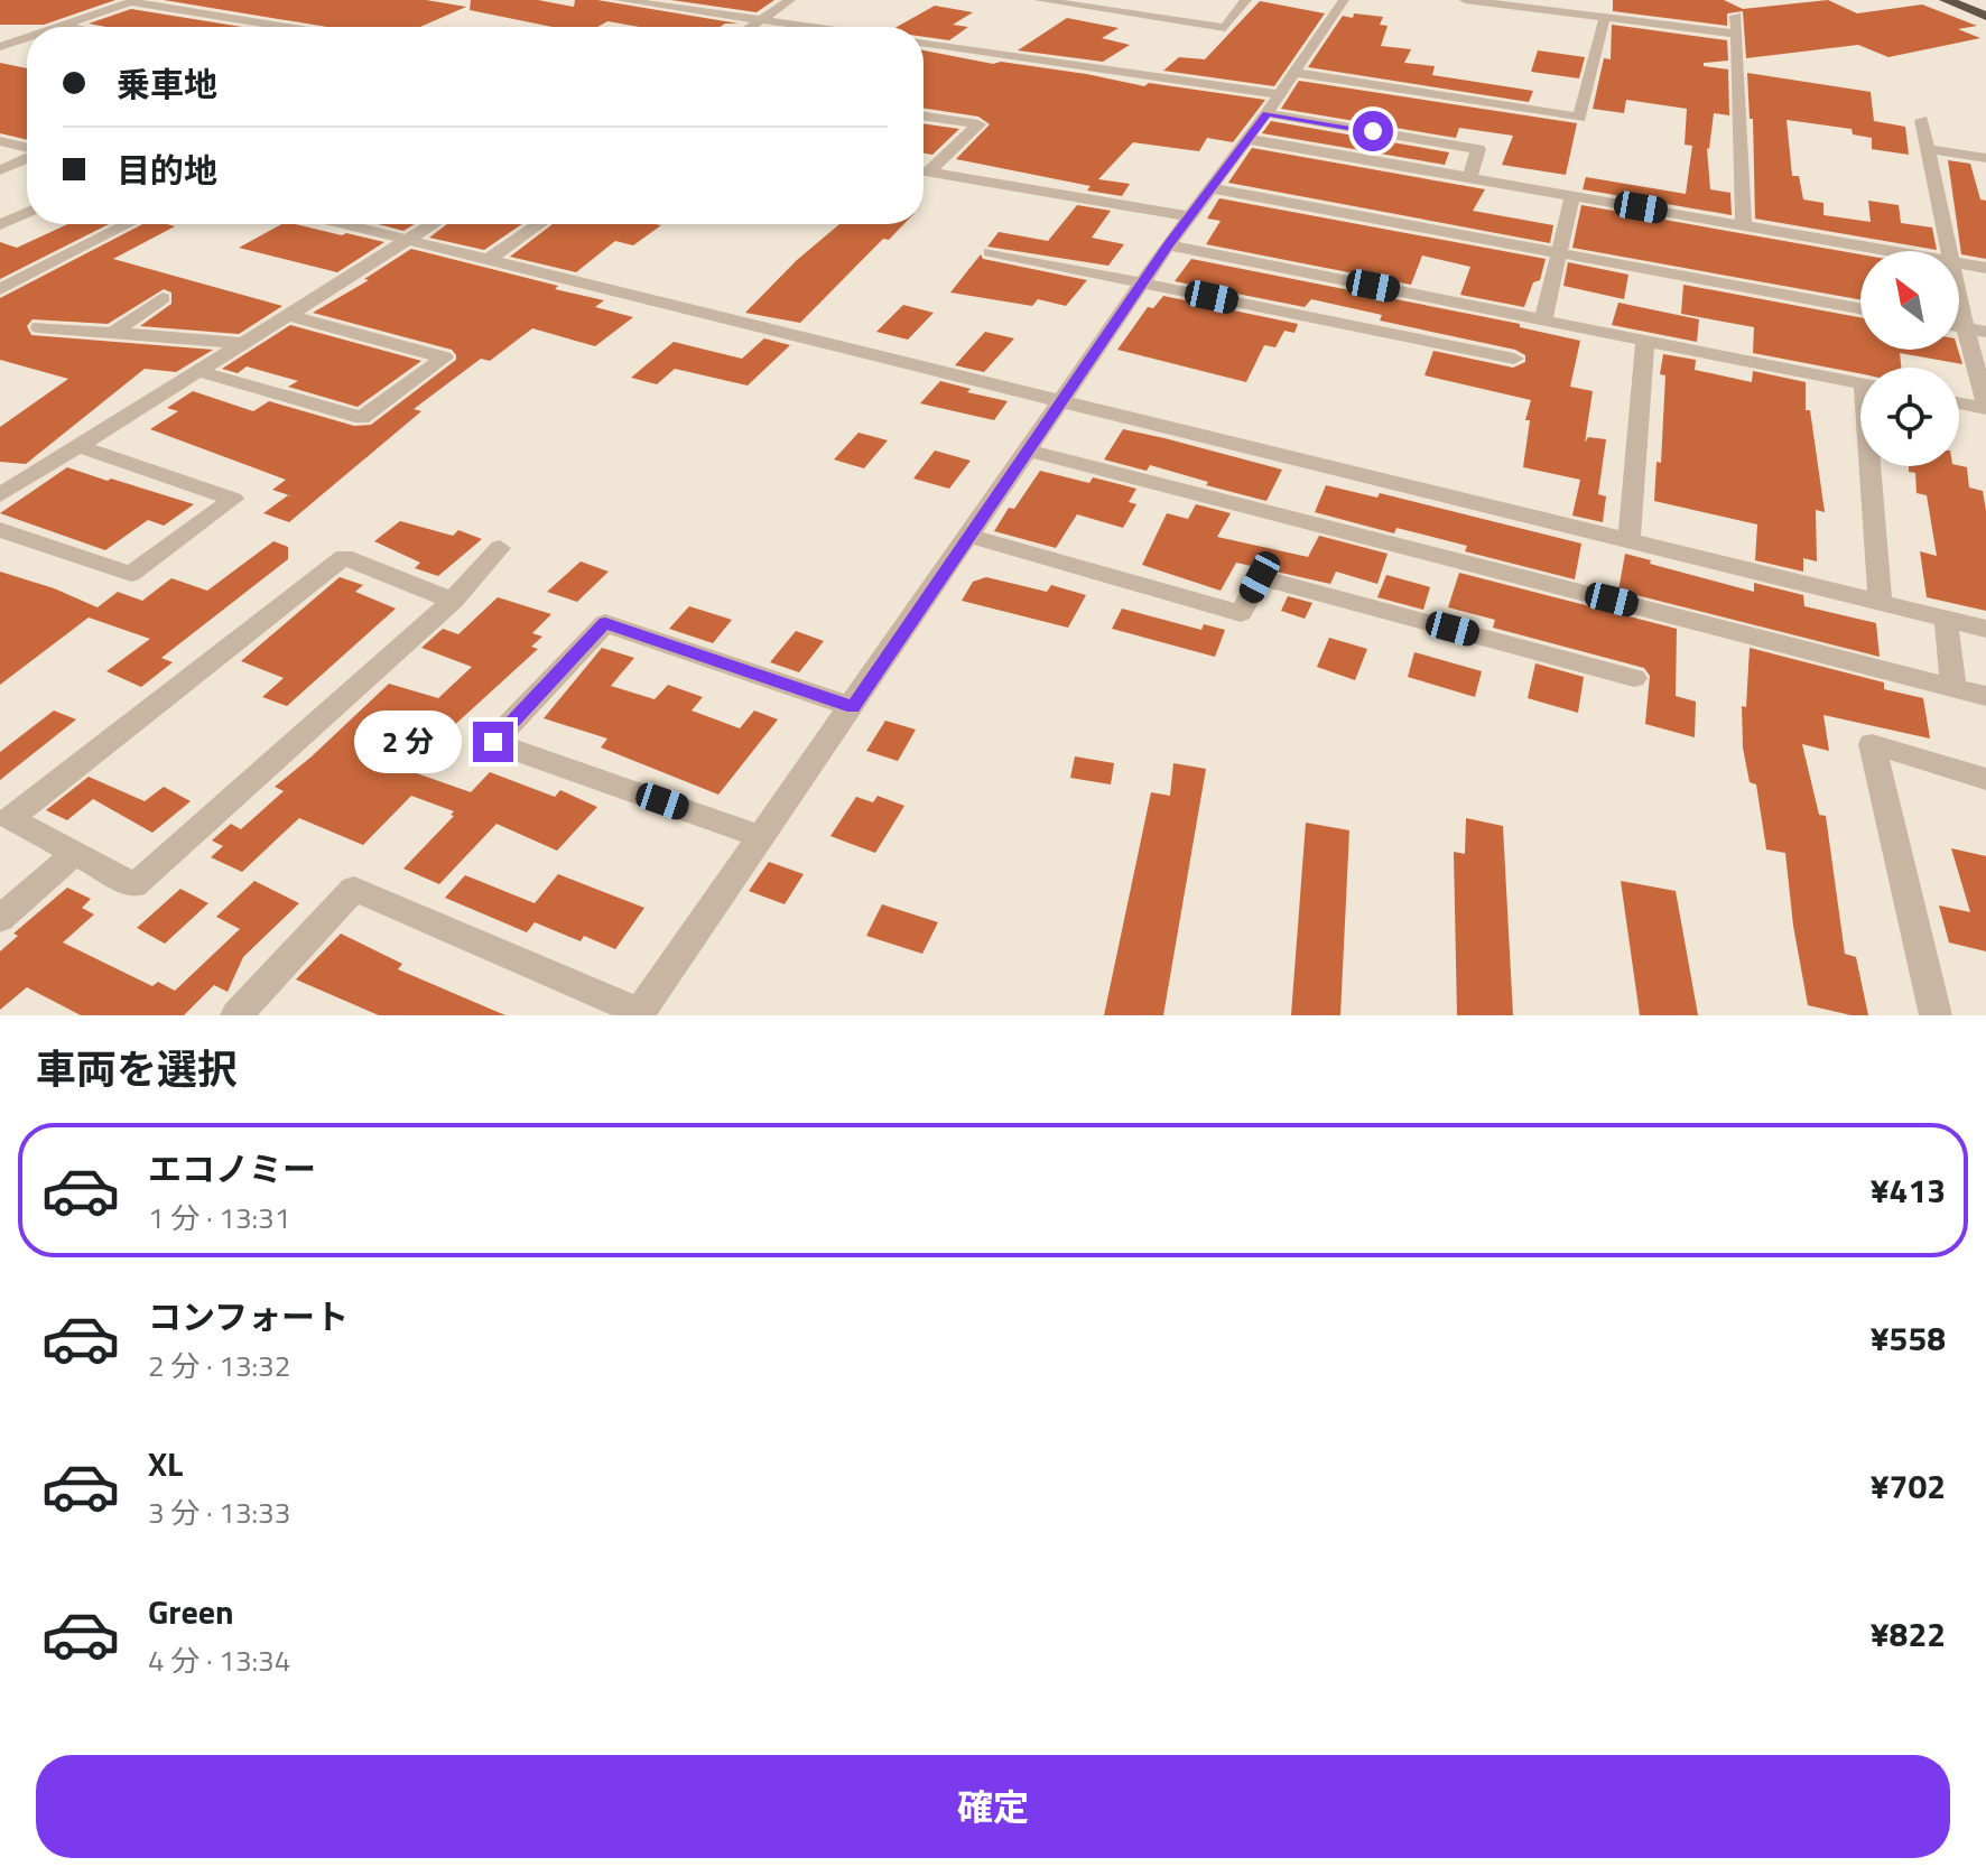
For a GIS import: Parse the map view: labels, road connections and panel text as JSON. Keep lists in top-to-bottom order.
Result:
{
  "north": "top left",
  "page": {
    "banner": ["乗車地", "目的地"],
    "bubble": "2 分",
    "heading": "車両を選択",
    "list": [
      {
        "name": "エコノミー",
        "note": "1 分 · 13:31",
        "value": "¥413"
      },
      {
        "name": "コンフォート",
        "note": "2 分 · 13:32",
        "value": "¥558"
      },
      {
        "name": "XL",
        "note": "3 分 · 13:33",
        "value": "¥702"
      },
      {
        "name": "Green",
        "note": "4 分 · 13:34",
        "value": "¥822"
      }
    ],
    "buttons": "確定"
  }
}
